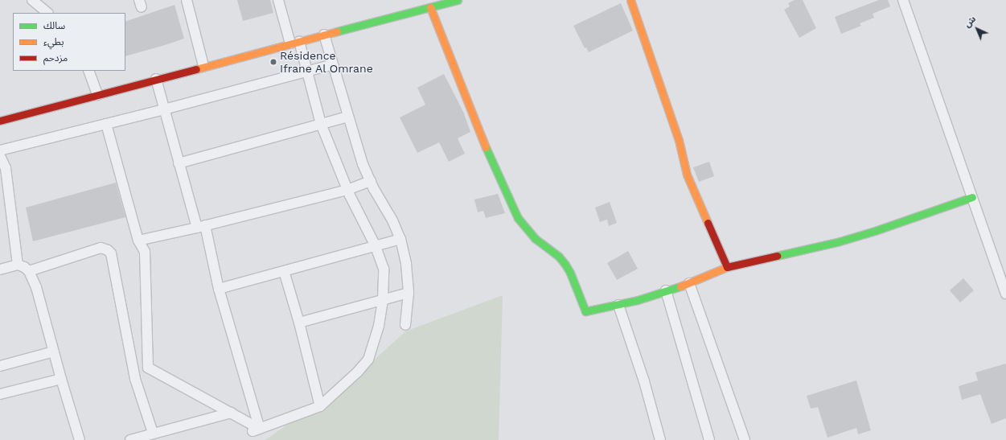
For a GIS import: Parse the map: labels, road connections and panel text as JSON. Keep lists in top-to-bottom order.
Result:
{
  "places": ["Résidence Ifrane Al Omrane"],
  "legend": ["سالك", "بطيء", "مزدحم"],
  "north": "top left"
}
